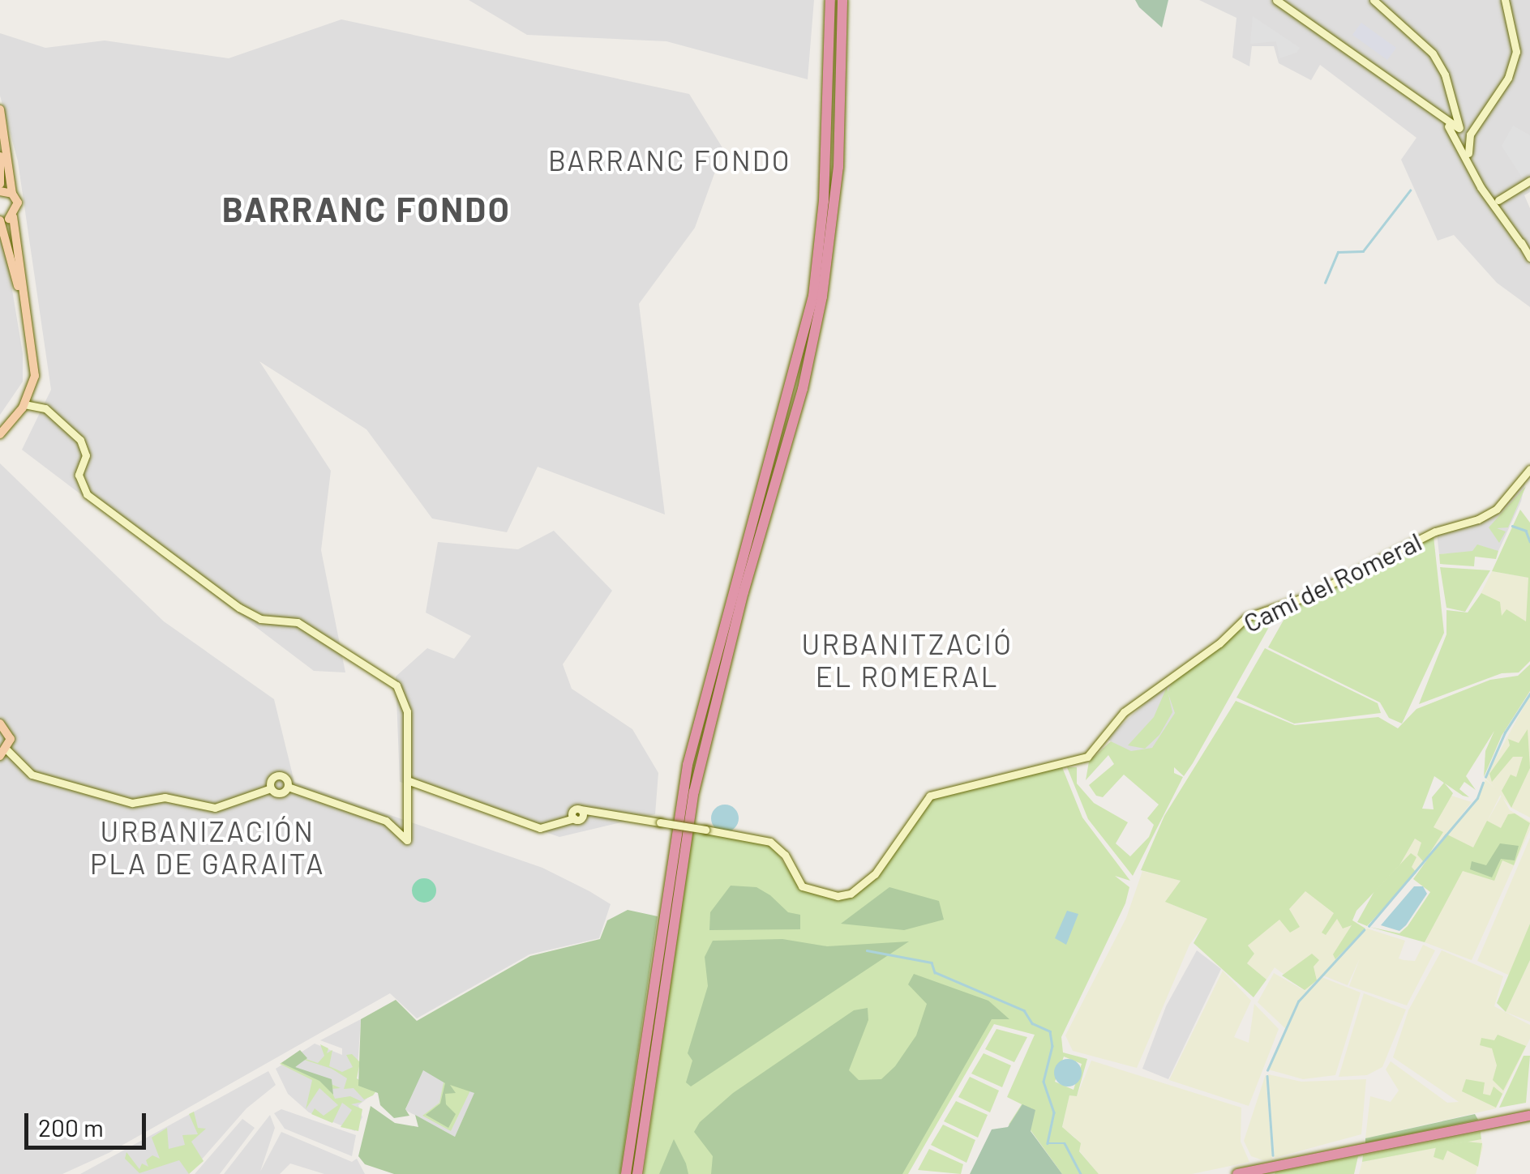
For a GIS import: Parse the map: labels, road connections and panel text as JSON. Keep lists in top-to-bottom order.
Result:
{
  "streets": {
    "street": ["Camí del Romeral"]
  },
  "districts": [
    "BARRANC FONDO",
    "BARRANC FONDO",
    "URBANITZACIÓ EL ROMERAL",
    "URBANIZACIÓN PLA DE GARAITA"
  ],
  "scale_bar": "200 m"
}
